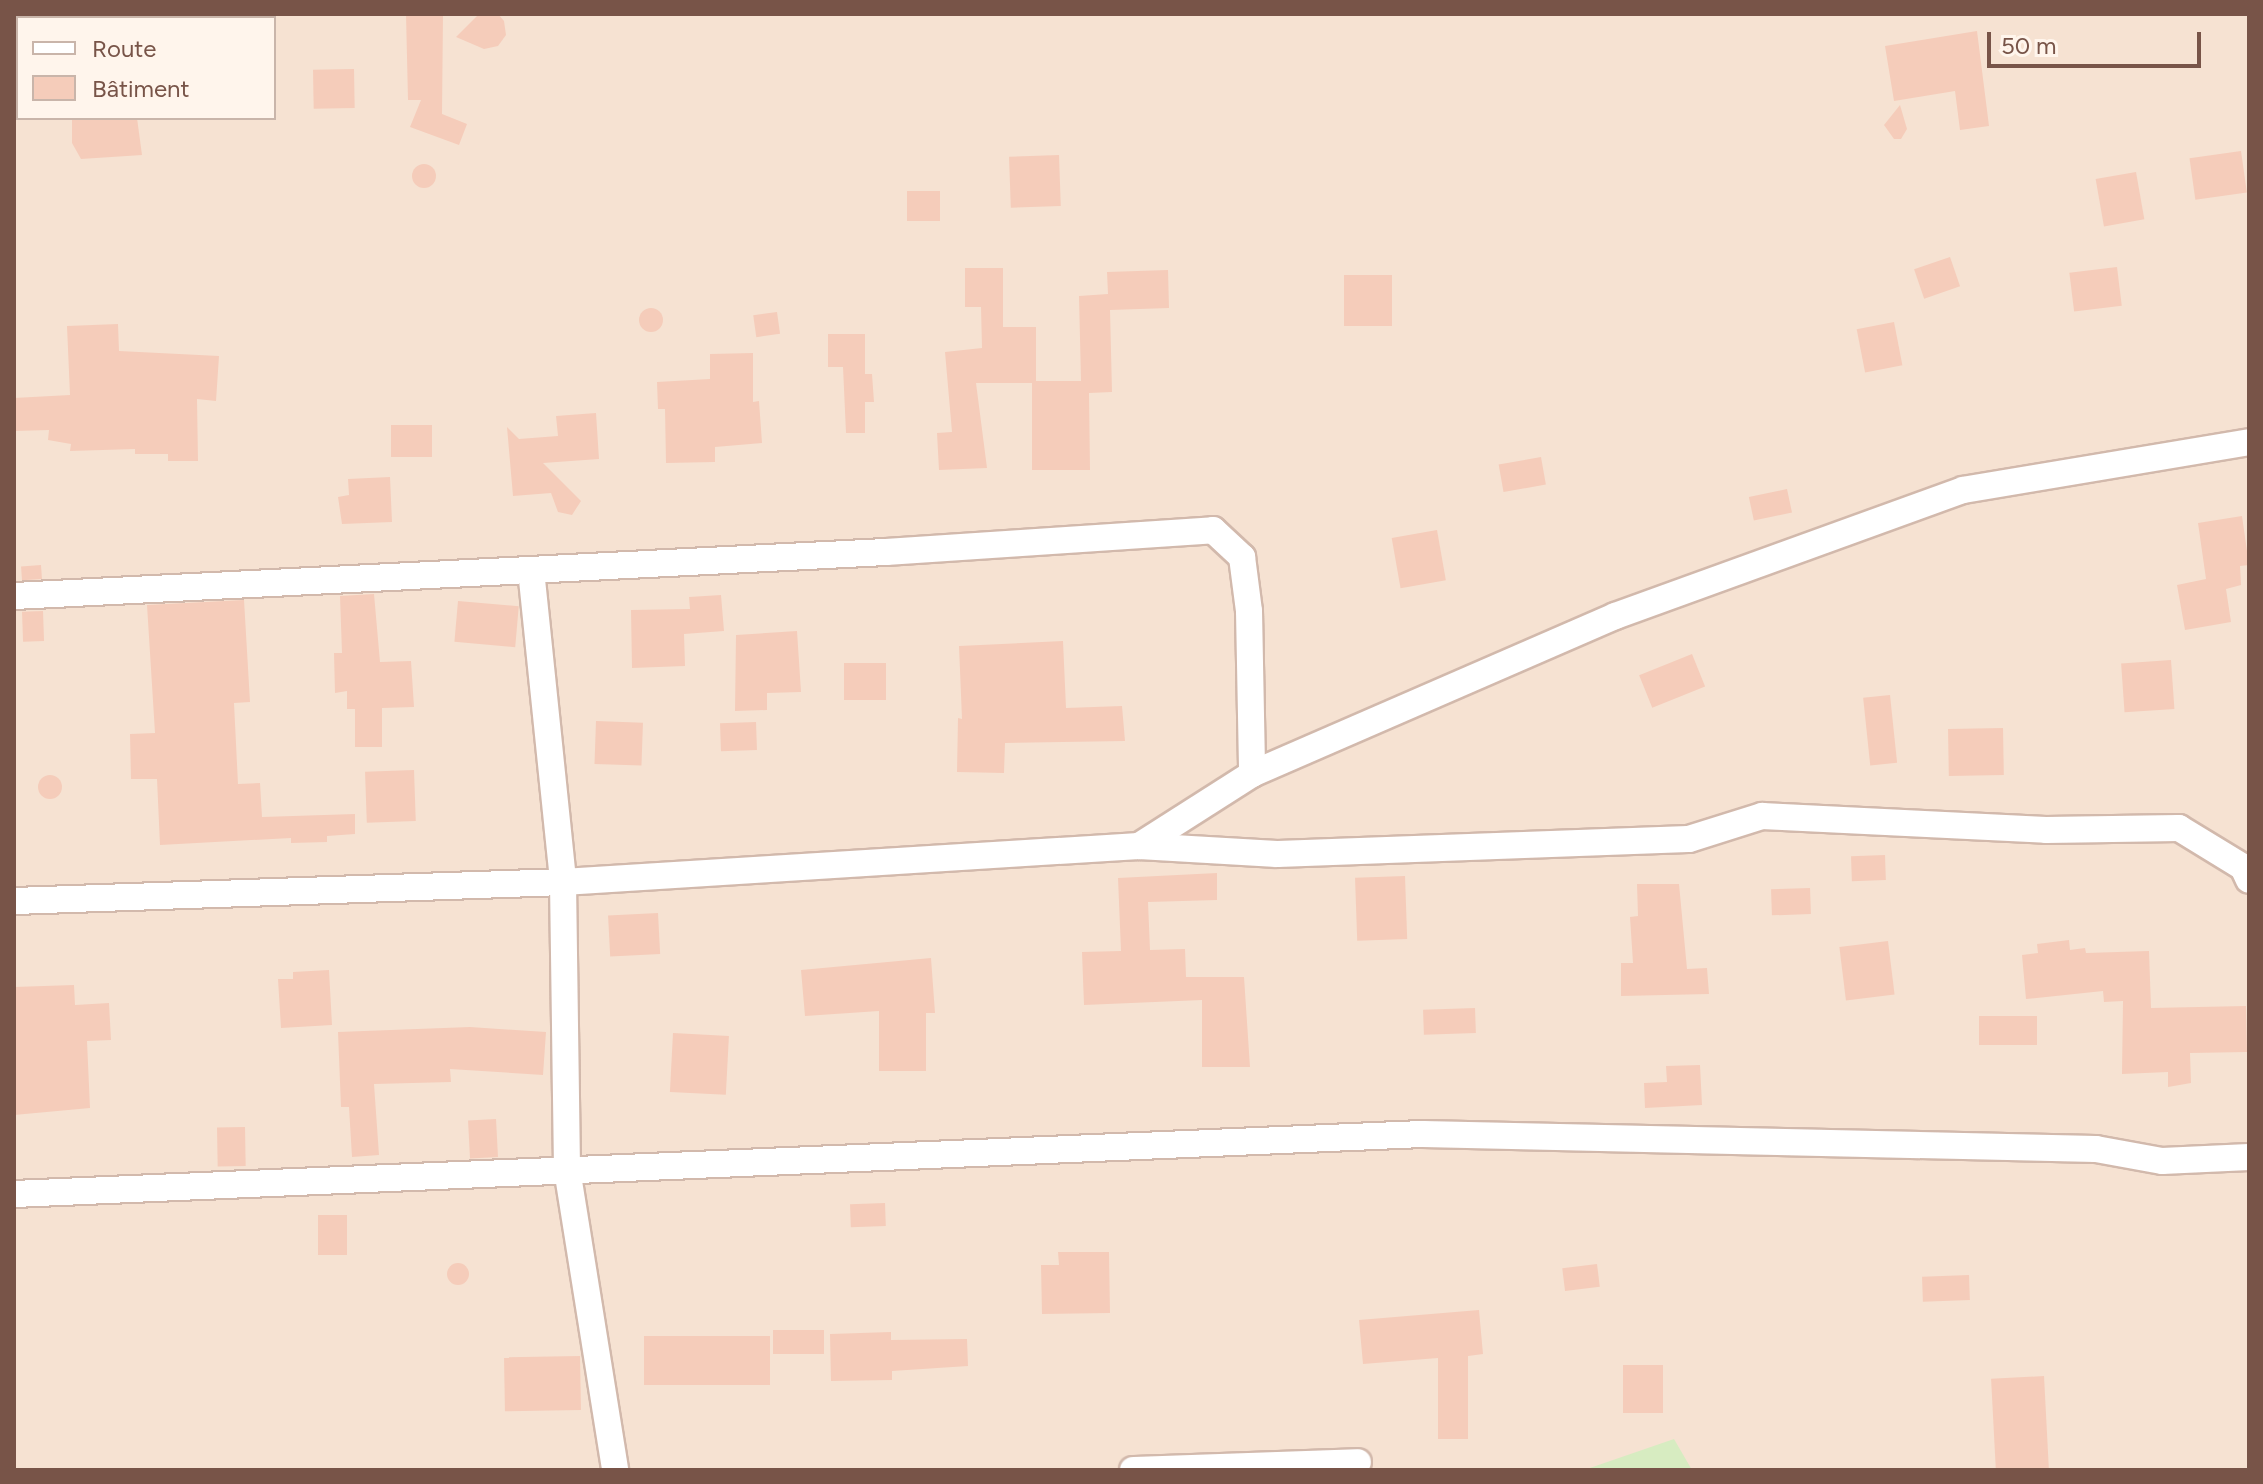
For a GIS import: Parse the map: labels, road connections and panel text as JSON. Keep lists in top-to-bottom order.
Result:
{
  "legend": ["Route", "Bâtiment"],
  "scale_bar": "50 m"
}
